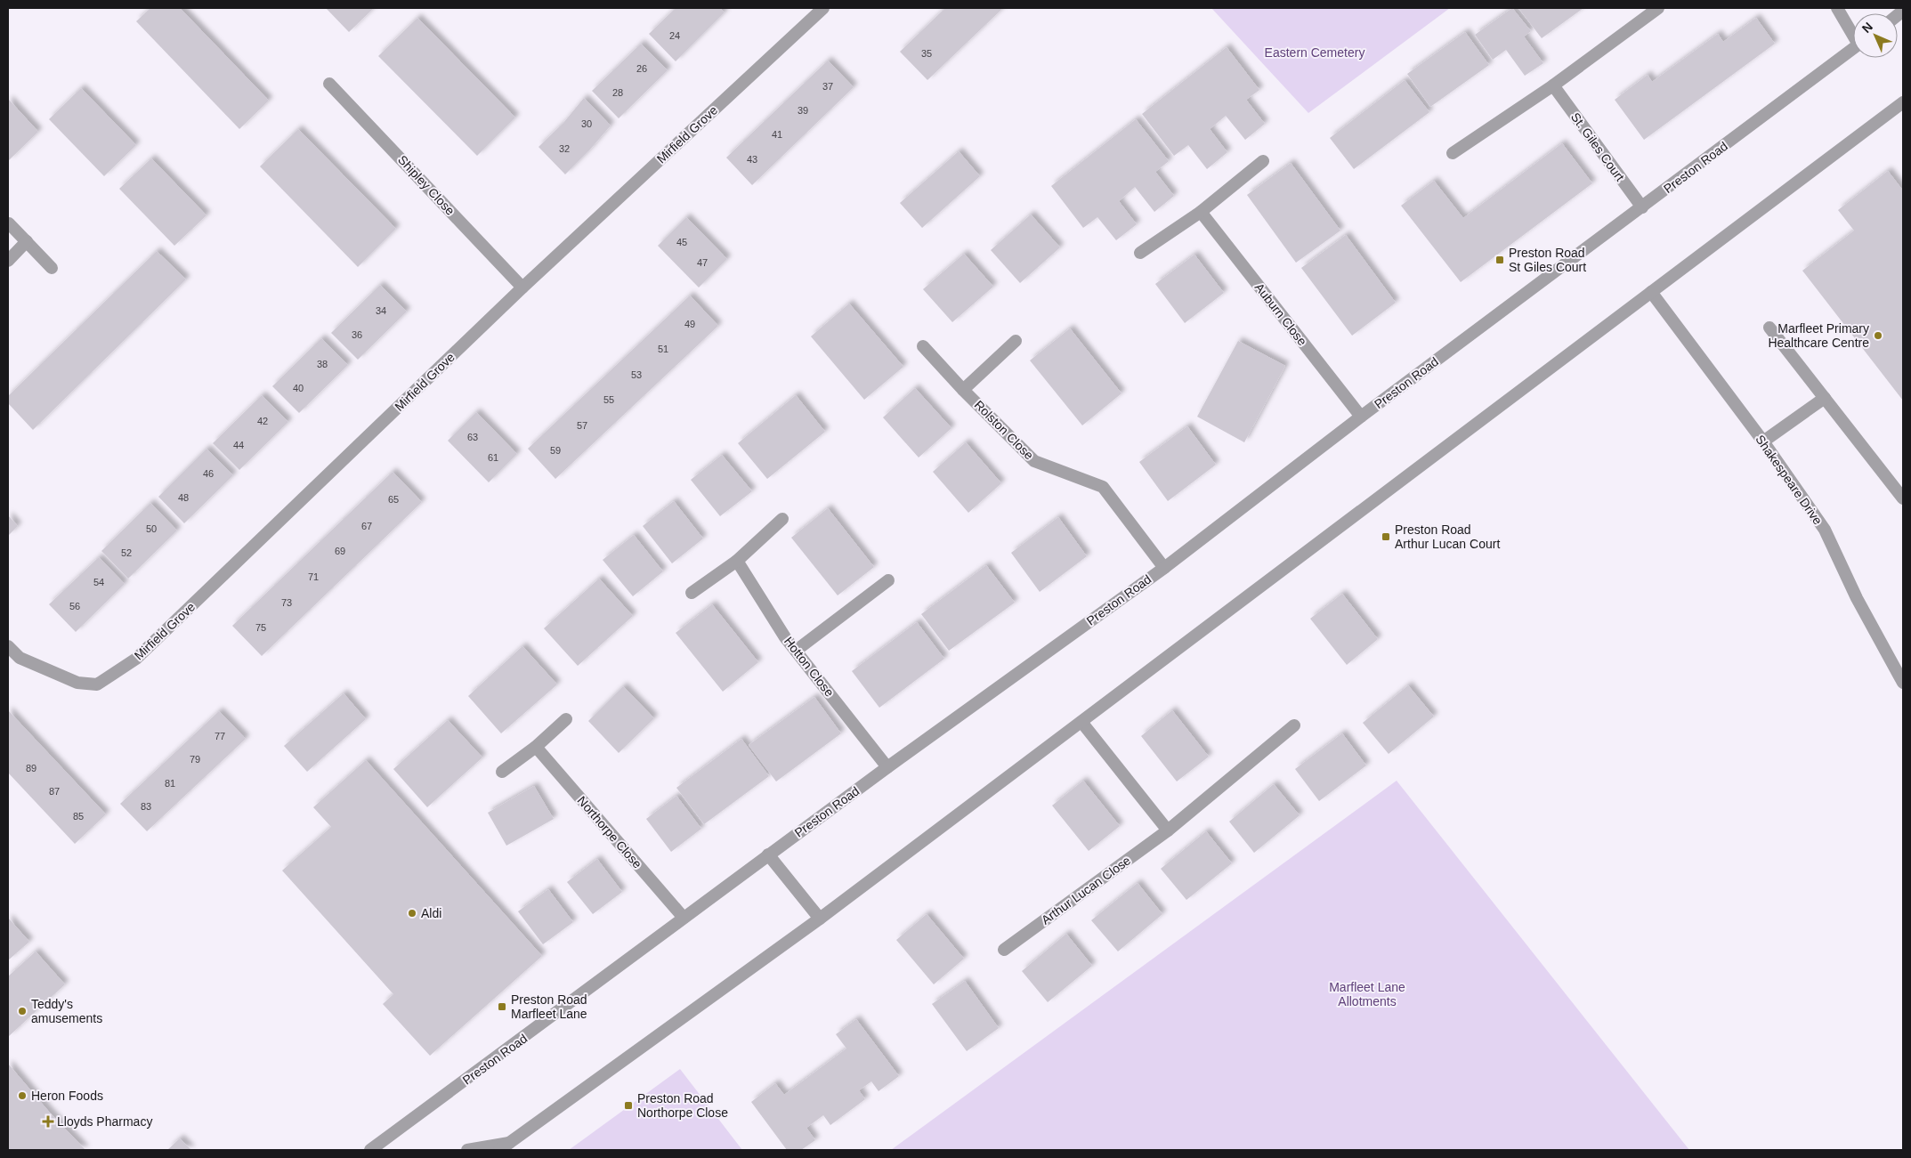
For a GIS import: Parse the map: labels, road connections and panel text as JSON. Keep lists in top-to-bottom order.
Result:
{
  "streets": {
    "street": [
      "Mirfield Grove",
      "St. Giles Court",
      "Preston Road",
      "Shipley Close",
      "Auburn Close",
      "Rolston Close",
      "Shakespeare Drive",
      "Hotton Close",
      "Northorpe Close",
      "Arthur Lucan Close"
    ]
  },
  "crossings": [
    ["Mirfield Grove", "Shipley Close"],
    ["St. Giles Court", "Preston Road"],
    ["Preston Road", "Auburn Close"],
    ["Preston Road", "Rolston Close"],
    ["Preston Road", "Hotton Close"],
    ["Preston Road", "Northorpe Close"]
  ],
  "parks": ["Eastern Cemetery", "Marfleet Lane Allotments"],
  "places": {
    "transit": [
      "Preston Road St Giles Court",
      "Preston Road Arthur Lucan Court",
      "Preston Road Marfleet Lane",
      "Preston Road Northorpe Close"
    ],
    "other": [
      "Marfleet Primary Healthcare Centre",
      "Aldi",
      "Teddy's amusements",
      "Heron Foods"
    ],
    "health": ["Lloyds Pharmacy"]
  },
  "house_numbers": [
    "24",
    "35",
    "26",
    "37",
    "28",
    "39",
    "30",
    "41",
    "32",
    "43",
    "45",
    "47",
    "34",
    "49",
    "36",
    "51",
    "38",
    "53",
    "40",
    "55",
    "42",
    "57",
    "63",
    "44",
    "59",
    "61",
    "46",
    "48",
    "65",
    "67",
    "50",
    "69",
    "52",
    "71",
    "54",
    "73",
    "56",
    "75",
    "77",
    "79",
    "89",
    "81",
    "87",
    "83",
    "85"
  ],
  "north": "top left"
}
